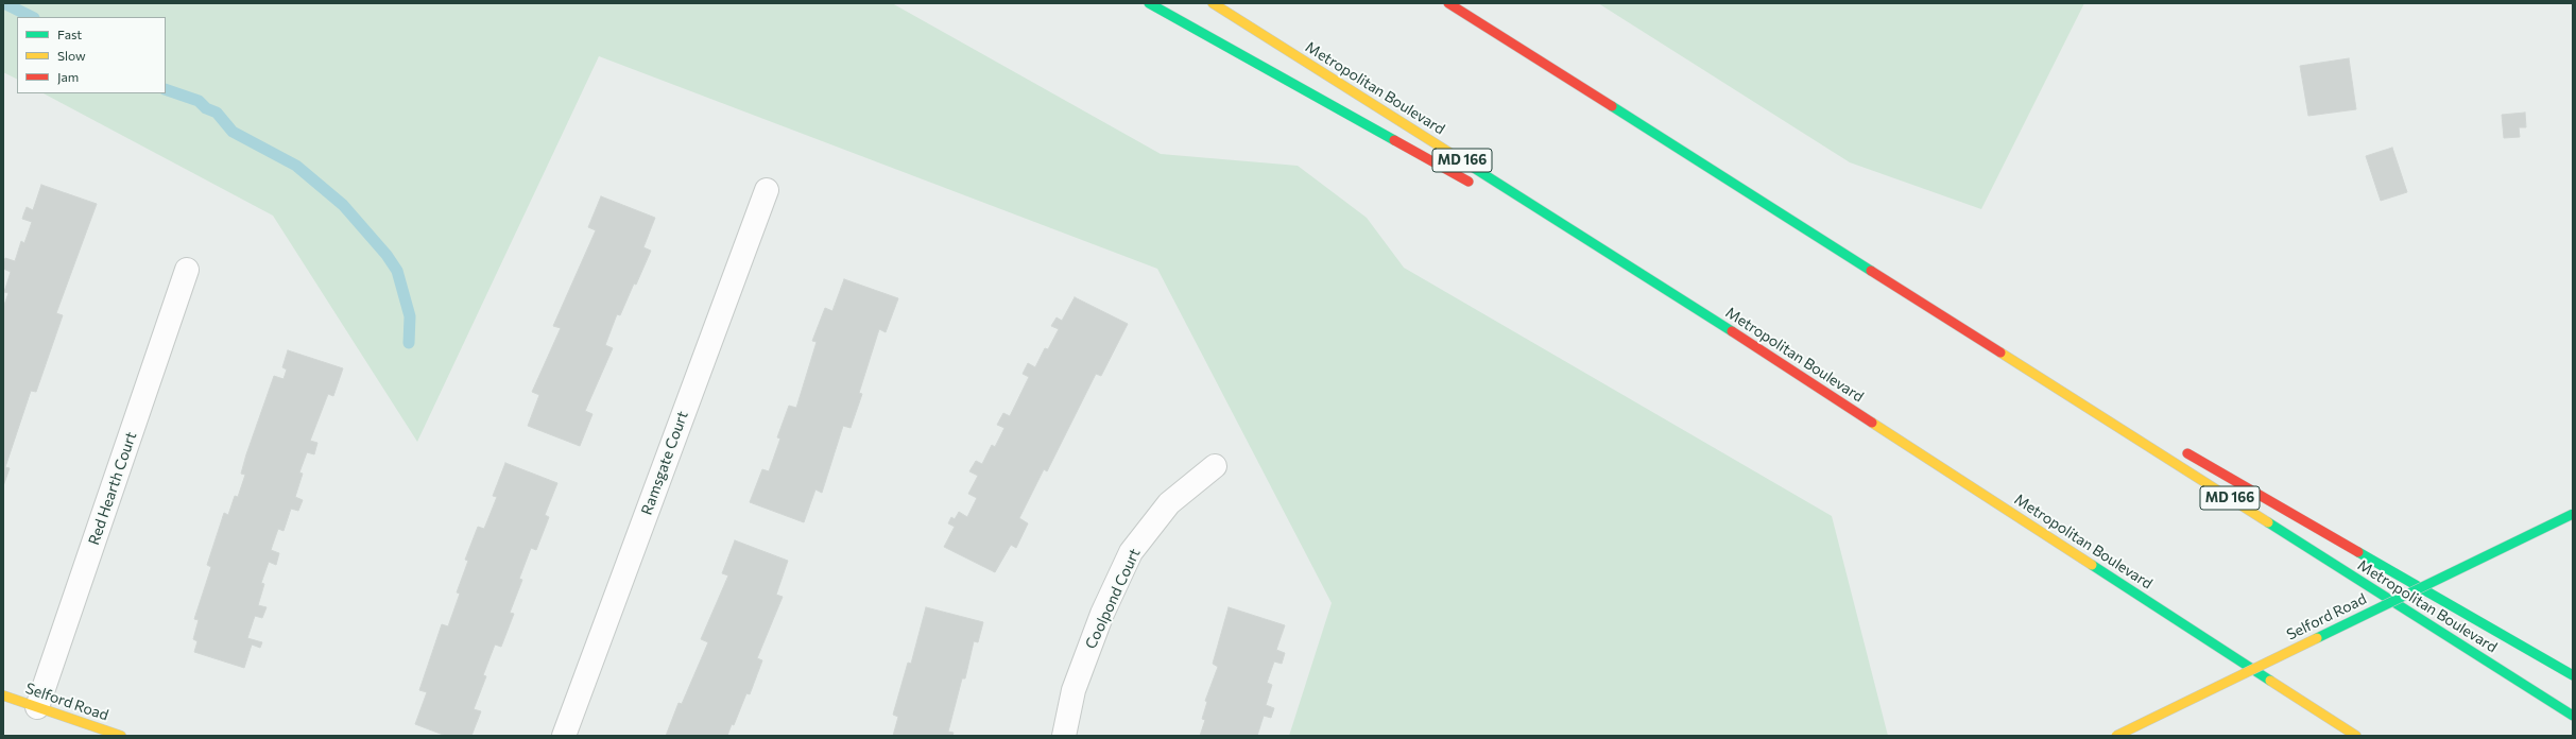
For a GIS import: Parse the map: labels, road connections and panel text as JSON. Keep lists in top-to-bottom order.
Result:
{
  "streets": {
    "main road": ["Metropolitan Boulevard", "MD 166", "Selford Road"],
    "street": ["Ramsgate Court", "Red Hearth Court", "Coolpond Court"]
  },
  "crossings": [
    ["Red Hearth Court", "Selford Road"]
  ],
  "legend": ["Fast", "Slow", "Jam"]
}
